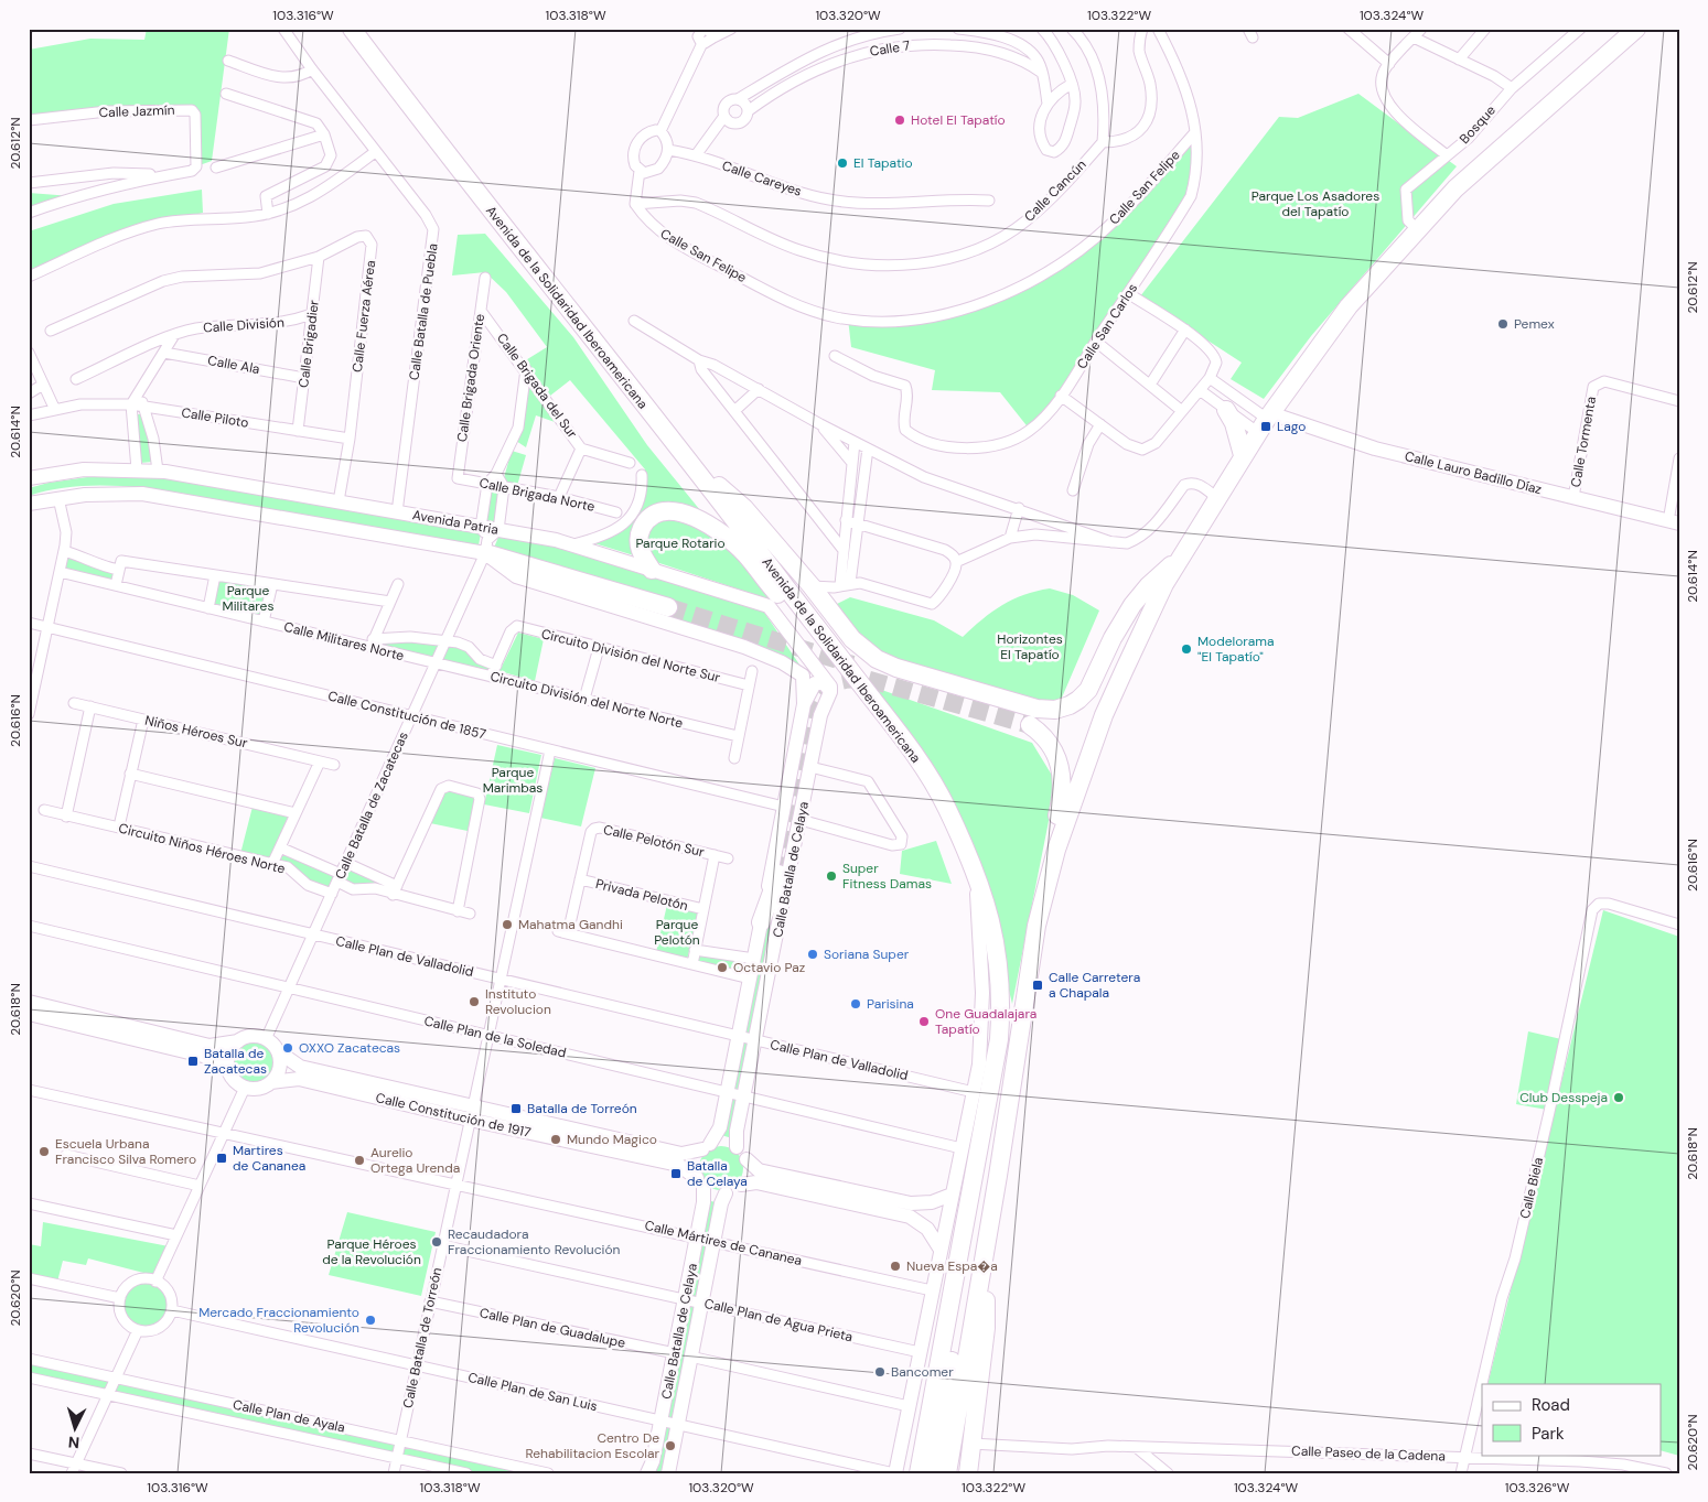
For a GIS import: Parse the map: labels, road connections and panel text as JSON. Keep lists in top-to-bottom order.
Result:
{
  "streets": {
    "highway": ["Avenida de la Solidaridad Iberoamericana"],
    "street": [
      "Calle 7",
      "Calle Jazmín",
      "Bosque",
      "Calle Careyes",
      "Calle San Felipe",
      "Calle Cancún",
      "Calle Batalla de Puebla",
      "Calle Fuerza Aérea",
      "Calle División",
      "Calle San Carlos",
      "Calle Brigadier",
      "Calle Ala",
      "Calle Brigada Oriente",
      "Calle Brigada del Sur",
      "Calle Piloto",
      "Calle Tormenta",
      "Calle Lauro Badillo Díaz",
      "Calle Brigada Norte",
      "Avenida Patria",
      "Calle Militares Norte",
      "Circuito División del Norte Sur",
      "Circuito División del Norte Norte",
      "Calle Constitución de 1857",
      "Niños Héroes Sur",
      "Calle Batalla de Zacatecas",
      "Calle Pelotón Sur",
      "Circuito Niños Héroes Norte",
      "Calle Batalla de Celaya",
      "Privada Pelotón",
      "Calle Plan de Valladolid",
      "Calle Plan de la Soledad",
      "Calle Constitución de 1917",
      "Calle Biela",
      "Calle Mártires de Cananea",
      "Calle Plan de Agua Prieta",
      "Calle Plan de Guadalupe",
      "Calle Batalla de Torreón",
      "Calle Plan de San Luis",
      "Calle Plan de Ayala",
      "Calle Paseo de la Cadena"
    ]
  },
  "crossings": [
    ["Calle San Felipe", "Calle Cancún"],
    ["Calle San Felipe", "Calle San Carlos"],
    ["Calle Batalla de Puebla", "Avenida Patria"],
    ["Calle Fuerza Aérea", "Calle Brigadier"],
    ["Calle Fuerza Aérea", "Calle Piloto"],
    ["Calle Fuerza Aérea", "Avenida Patria"],
    ["Calle División", "Calle Brigadier"],
    ["Calle Brigadier", "Calle Ala"],
    ["Calle Brigadier", "Calle Piloto"],
    ["Calle Brigada Oriente", "Calle Brigada del Sur"],
    ["Calle Brigada Oriente", "Calle Brigada Norte"],
    ["Calle Tormenta", "Calle Lauro Badillo Díaz"],
    ["Avenida Patria", "Calle Batalla de Zacatecas"],
    ["Avenida Patria", "Calle Batalla de Celaya"],
    ["Calle Militares Norte", "Circuito División del Norte Norte"],
    ["Calle Militares Norte", "Calle Batalla de Zacatecas"],
    ["Circuito División del Norte Norte", "Calle Batalla de Zacatecas"],
    ["Calle Constitución de 1857", "Calle Batalla de Zacatecas"],
    ["Calle Constitución de 1857", "Calle Batalla de Celaya"],
    ["Calle Constitución de 1857", "Calle Batalla de Torreón"],
    ["Calle Batalla de Zacatecas", "Circuito Niños Héroes Norte"],
    ["Calle Batalla de Zacatecas", "Calle Plan de Valladolid"],
    ["Calle Batalla de Zacatecas", "Calle Plan de la Soledad"],
    ["Calle Batalla de Zacatecas", "Calle Constitución de 1917"],
    ["Calle Pelotón Sur", "Privada Pelotón"],
    ["Calle Batalla de Celaya", "Calle Plan de Valladolid"],
    ["Calle Batalla de Celaya", "Calle Plan de la Soledad"],
    ["Calle Batalla de Celaya", "Calle Constitución de 1917"],
    ["Calle Batalla de Celaya", "Calle Mártires de Cananea"],
    ["Calle Batalla de Celaya", "Calle Plan de Agua Prieta"],
    ["Calle Batalla de Celaya", "Calle Plan de Guadalupe"],
    ["Calle Batalla de Celaya", "Calle Plan de San Luis"],
    ["Calle Plan de Valladolid", "Calle Batalla de Torreón"],
    ["Calle Plan de la Soledad", "Calle Batalla de Torreón"],
    ["Calle Constitución de 1917", "Calle Batalla de Torreón"],
    ["Calle Biela", "Calle Paseo de la Cadena"],
    ["Calle Mártires de Cananea", "Calle Batalla de Torreón"],
    ["Calle Plan de Agua Prieta", "Calle Batalla de Torreón"],
    ["Calle Plan de Guadalupe", "Calle Batalla de Torreón"],
    ["Calle Batalla de Torreón", "Calle Plan de San Luis"],
    ["Calle Batalla de Torreón", "Calle Plan de Ayala"]
  ],
  "parks": [
    "Parque Los Asadores del Tapatío",
    "Parque Rotario",
    "Parque Militares",
    "Horizontes El Tapatío",
    "Parque Marimbas",
    "Parque Pelotón",
    "Parque Héroes de la Revolución"
  ],
  "places": {
    "other": [
      "Hotel El Tapatío",
      "El Tapatio",
      "Pemex",
      "Modelorama \"El Tapatío\"",
      "Super Fitness Damas",
      "Mahatma Gandhi",
      "Soriana Super",
      "Octavio Paz",
      "Instituto Revolucion",
      "Parisina",
      "One Guadalajara Tapatío",
      "OXXO Zacatecas",
      "Club Desspeja",
      "Mundo Magico",
      "Escuela Urbana Francisco Silva Romero",
      "Aurelio Ortega Urenda",
      "Recaudadora Fraccionamiento Revolución",
      "Nueva Espa�a",
      "Mercado Fraccionamiento Revolución",
      "Bancomer",
      "Centro De Rehabilitacion Escolar"
    ],
    "transit": [
      "Lago",
      "Calle Carretera a Chapala",
      "Batalla de Zacatecas",
      "Batalla de Torreón",
      "Martires de Cananea",
      "Batalla de Celaya"
    ]
  },
  "legend": ["Road", "Park"],
  "north": "bottom",
  "coordinates": [
    "103.316°W",
    "103.318°W",
    "103.320°W",
    "103.322°W",
    "103.324°W",
    "20.612°N",
    "20.614°N",
    "20.616°N",
    "20.618°N",
    "20.620°N",
    "103.326°W"
  ]
}
